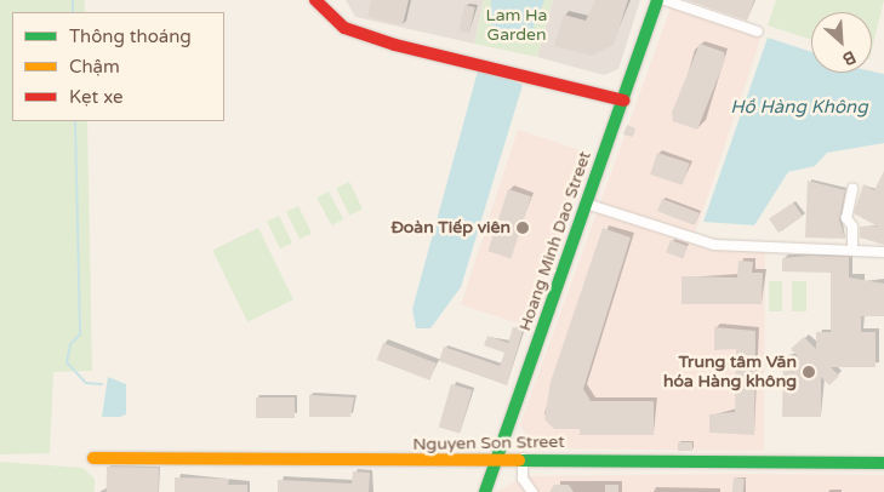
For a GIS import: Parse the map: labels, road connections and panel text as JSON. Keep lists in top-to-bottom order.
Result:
{
  "streets": {
    "street": ["Hoang Minh Dao Street", "Nguyen Son Street"]
  },
  "crossings": [
    ["Hoang Minh Dao Street", "Nguyen Son Street"]
  ],
  "water": ["Hồ Hàng Không"],
  "parks": ["Lam Ha Garden"],
  "places": ["Đoàn Tiếp viên", "Trung tâm Văn hóa Hàng không"],
  "legend": ["Thông thoáng", "Chậm", "Kẹt xe"],
  "north": "bottom right"
}
